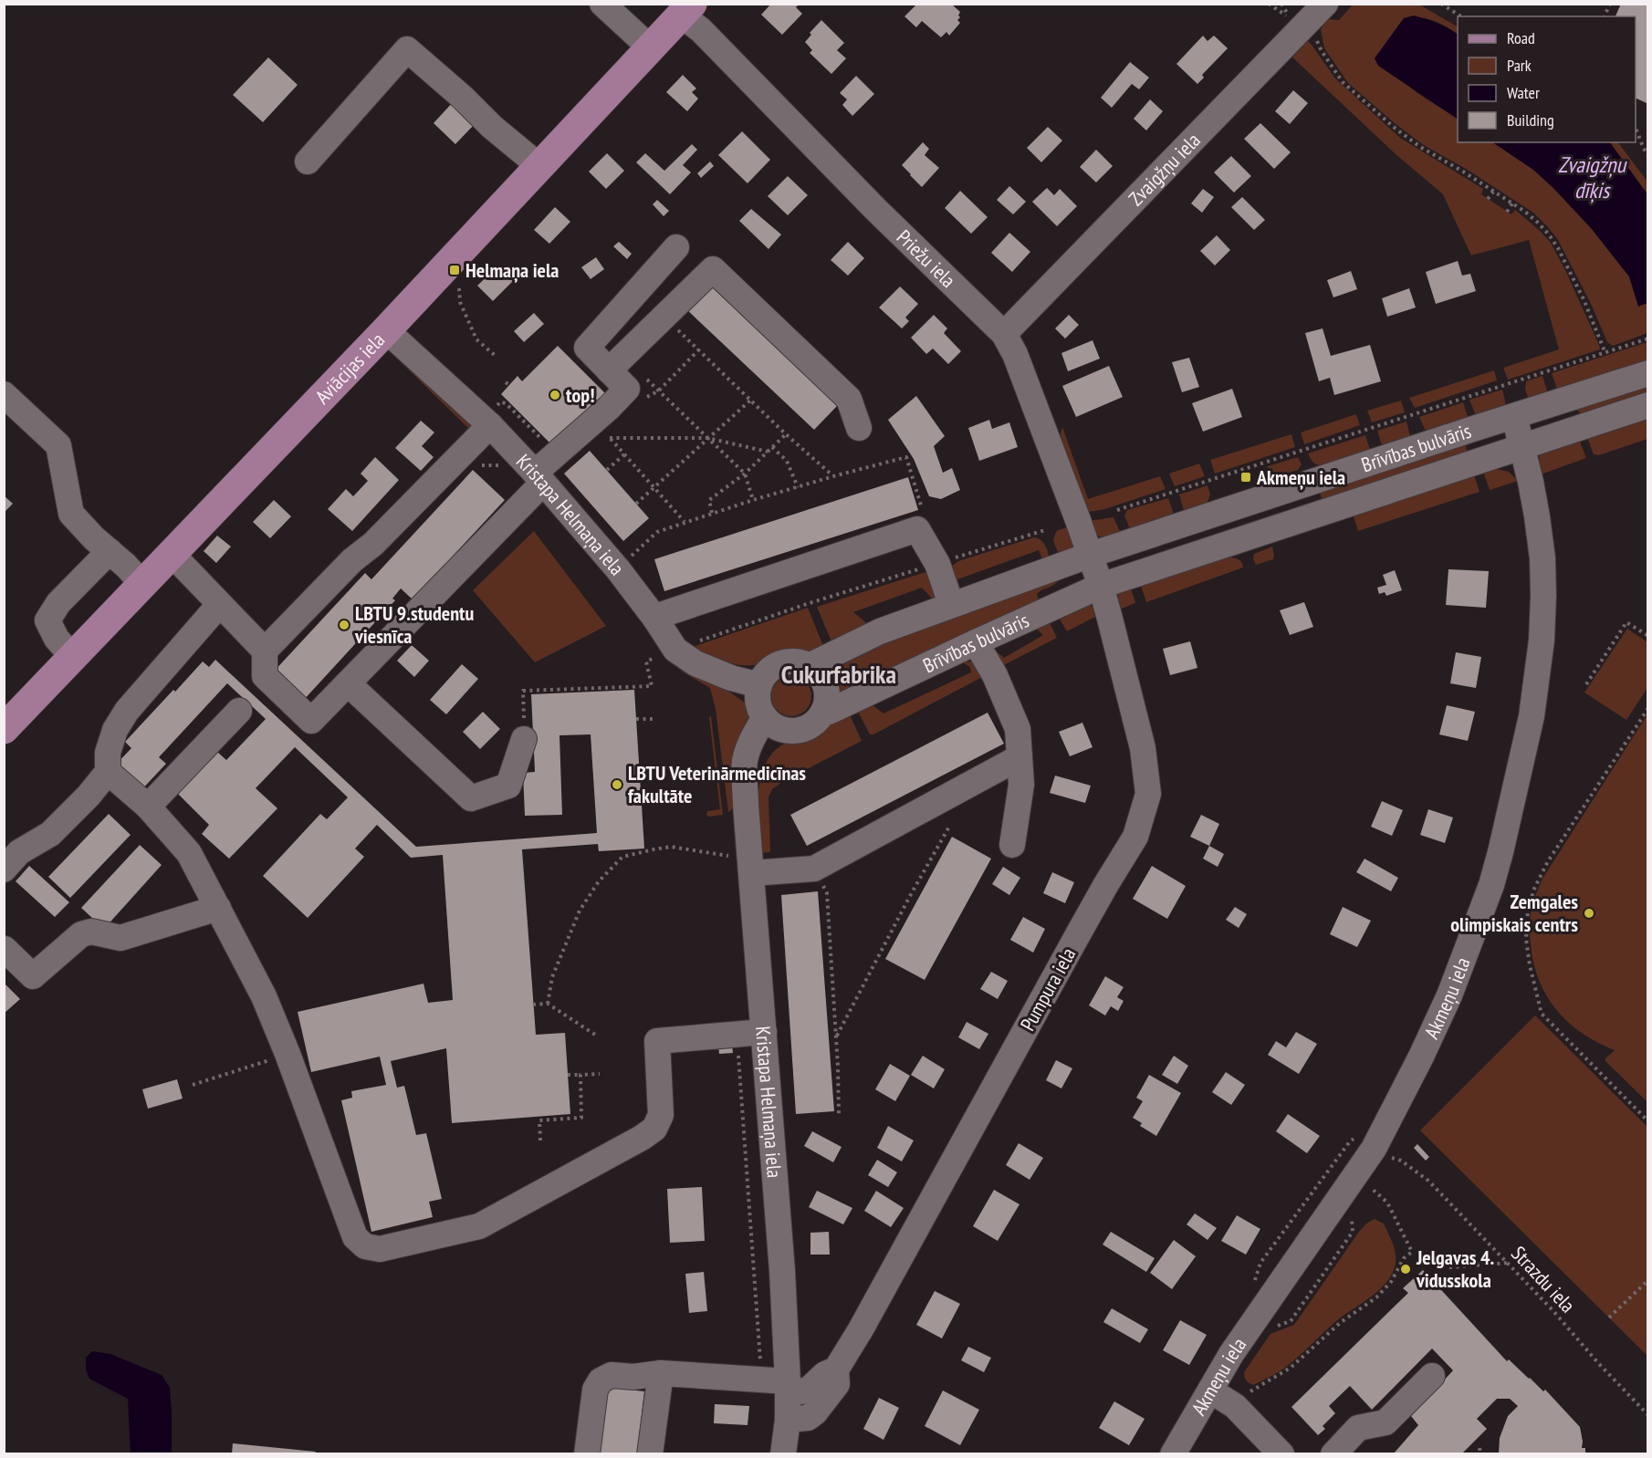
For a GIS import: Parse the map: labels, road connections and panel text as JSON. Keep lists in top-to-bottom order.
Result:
{
  "streets": {
    "main road": ["Aviācijas iela"],
    "street": [
      "Zvaigžņu iela",
      "Priežu iela",
      "Brīvības bulvāris",
      "Kristapa Helmaņa iela",
      "Pumpura iela",
      "Akmeņu iela"
    ],
    "path": ["Strazdu iela"]
  },
  "crossings": [
    ["Zvaigžņu iela", "Priežu iela"],
    ["Priežu iela", "Aviācijas iela"],
    ["Priežu iela", "Brīvības bulvāris"],
    ["Aviācijas iela", "Kristapa Helmaņa iela"],
    ["Brīvības bulvāris", "Kristapa Helmaņa iela"],
    ["Brīvības bulvāris", "Pumpura iela"],
    ["Brīvības bulvāris", "Akmeņu iela"],
    ["Kristapa Helmaņa iela", "Pumpura iela"],
    ["Akmeņu iela", "Strazdu iela"]
  ],
  "districts": ["Cukurfabrika"],
  "water": ["Zvaigžņu dīķis"],
  "places": {
    "transit": ["Helmaņa iela", "Akmeņu iela"],
    "other": [
      "top!",
      "LBTU 9.studentu viesnīca",
      "LBTU Veterinārmedicīnas fakultāte",
      "Zemgales olimpiskais centrs",
      "Jelgavas 4. vidusskola"
    ]
  },
  "legend": [
    "Road",
    "Park",
    "Water",
    "Building"
  ]
}
